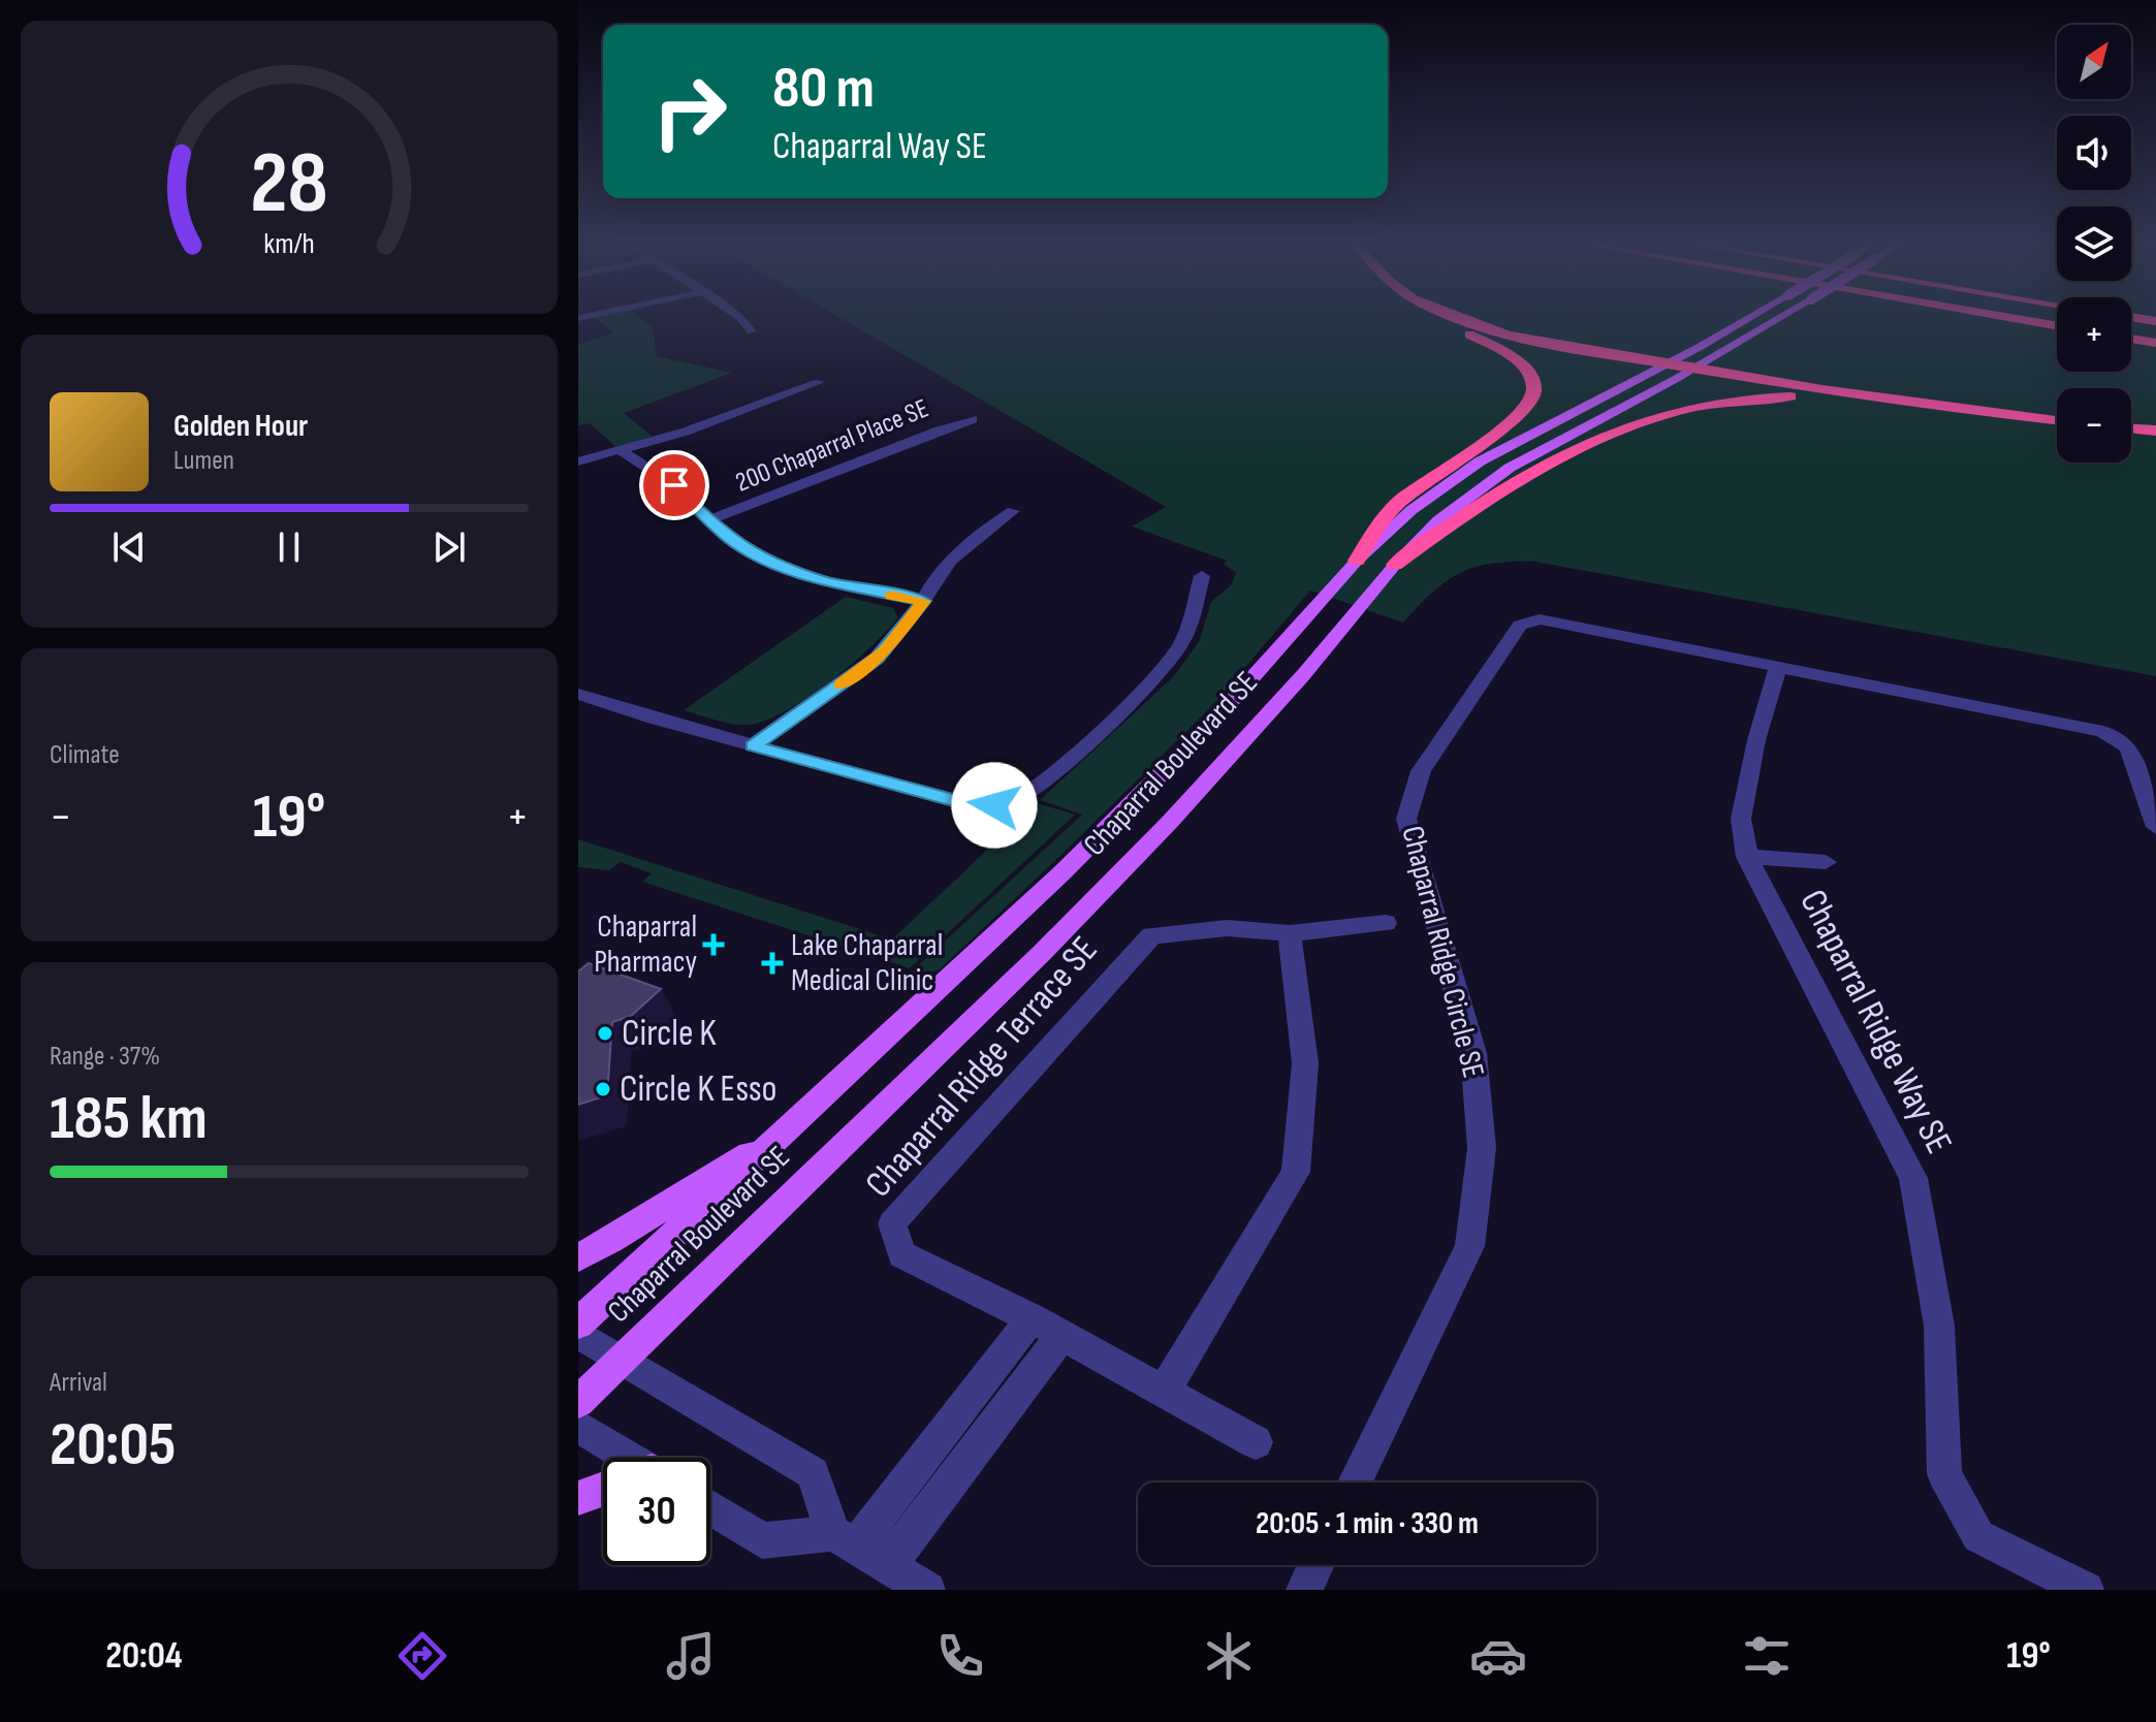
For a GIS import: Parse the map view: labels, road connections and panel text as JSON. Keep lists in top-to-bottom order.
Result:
{
  "streets": {
    "main road": ["Chaparral Boulevard SE"],
    "street": [
      "200 Chaparral Place SE",
      "Chaparral Ridge Circle SE",
      "Chaparral Ridge Way SE",
      "Chaparral Ridge Terrace SE"
    ]
  },
  "crossings": [
    ["Chaparral Ridge Circle SE", "Chaparral Ridge Way SE"]
  ],
  "places": {
    "health": ["Chaparral Pharmacy", "Lake Chaparral Medical Clinic"],
    "other": ["Circle K", "Circle K Esso"]
  },
  "north": "top right",
  "page": {
    "map_buttons": ["+", "−"],
    "turn": ["80 m", "Chaparral Way SE"],
    "song": ["Golden Hour", "Lumen"],
    "tile": [
      "Climate",
      ["Range · 37%", "185 km"],
      ["Arrival", "20:05"]
    ],
    "heat": ["−", "19°", "+"],
    "limit": "30",
    "trip": "20:05 · 1 min · 330 m",
    "tabs": ["20:04", "19°"],
    "gauge": ["28", "km/h"]
  }
}
